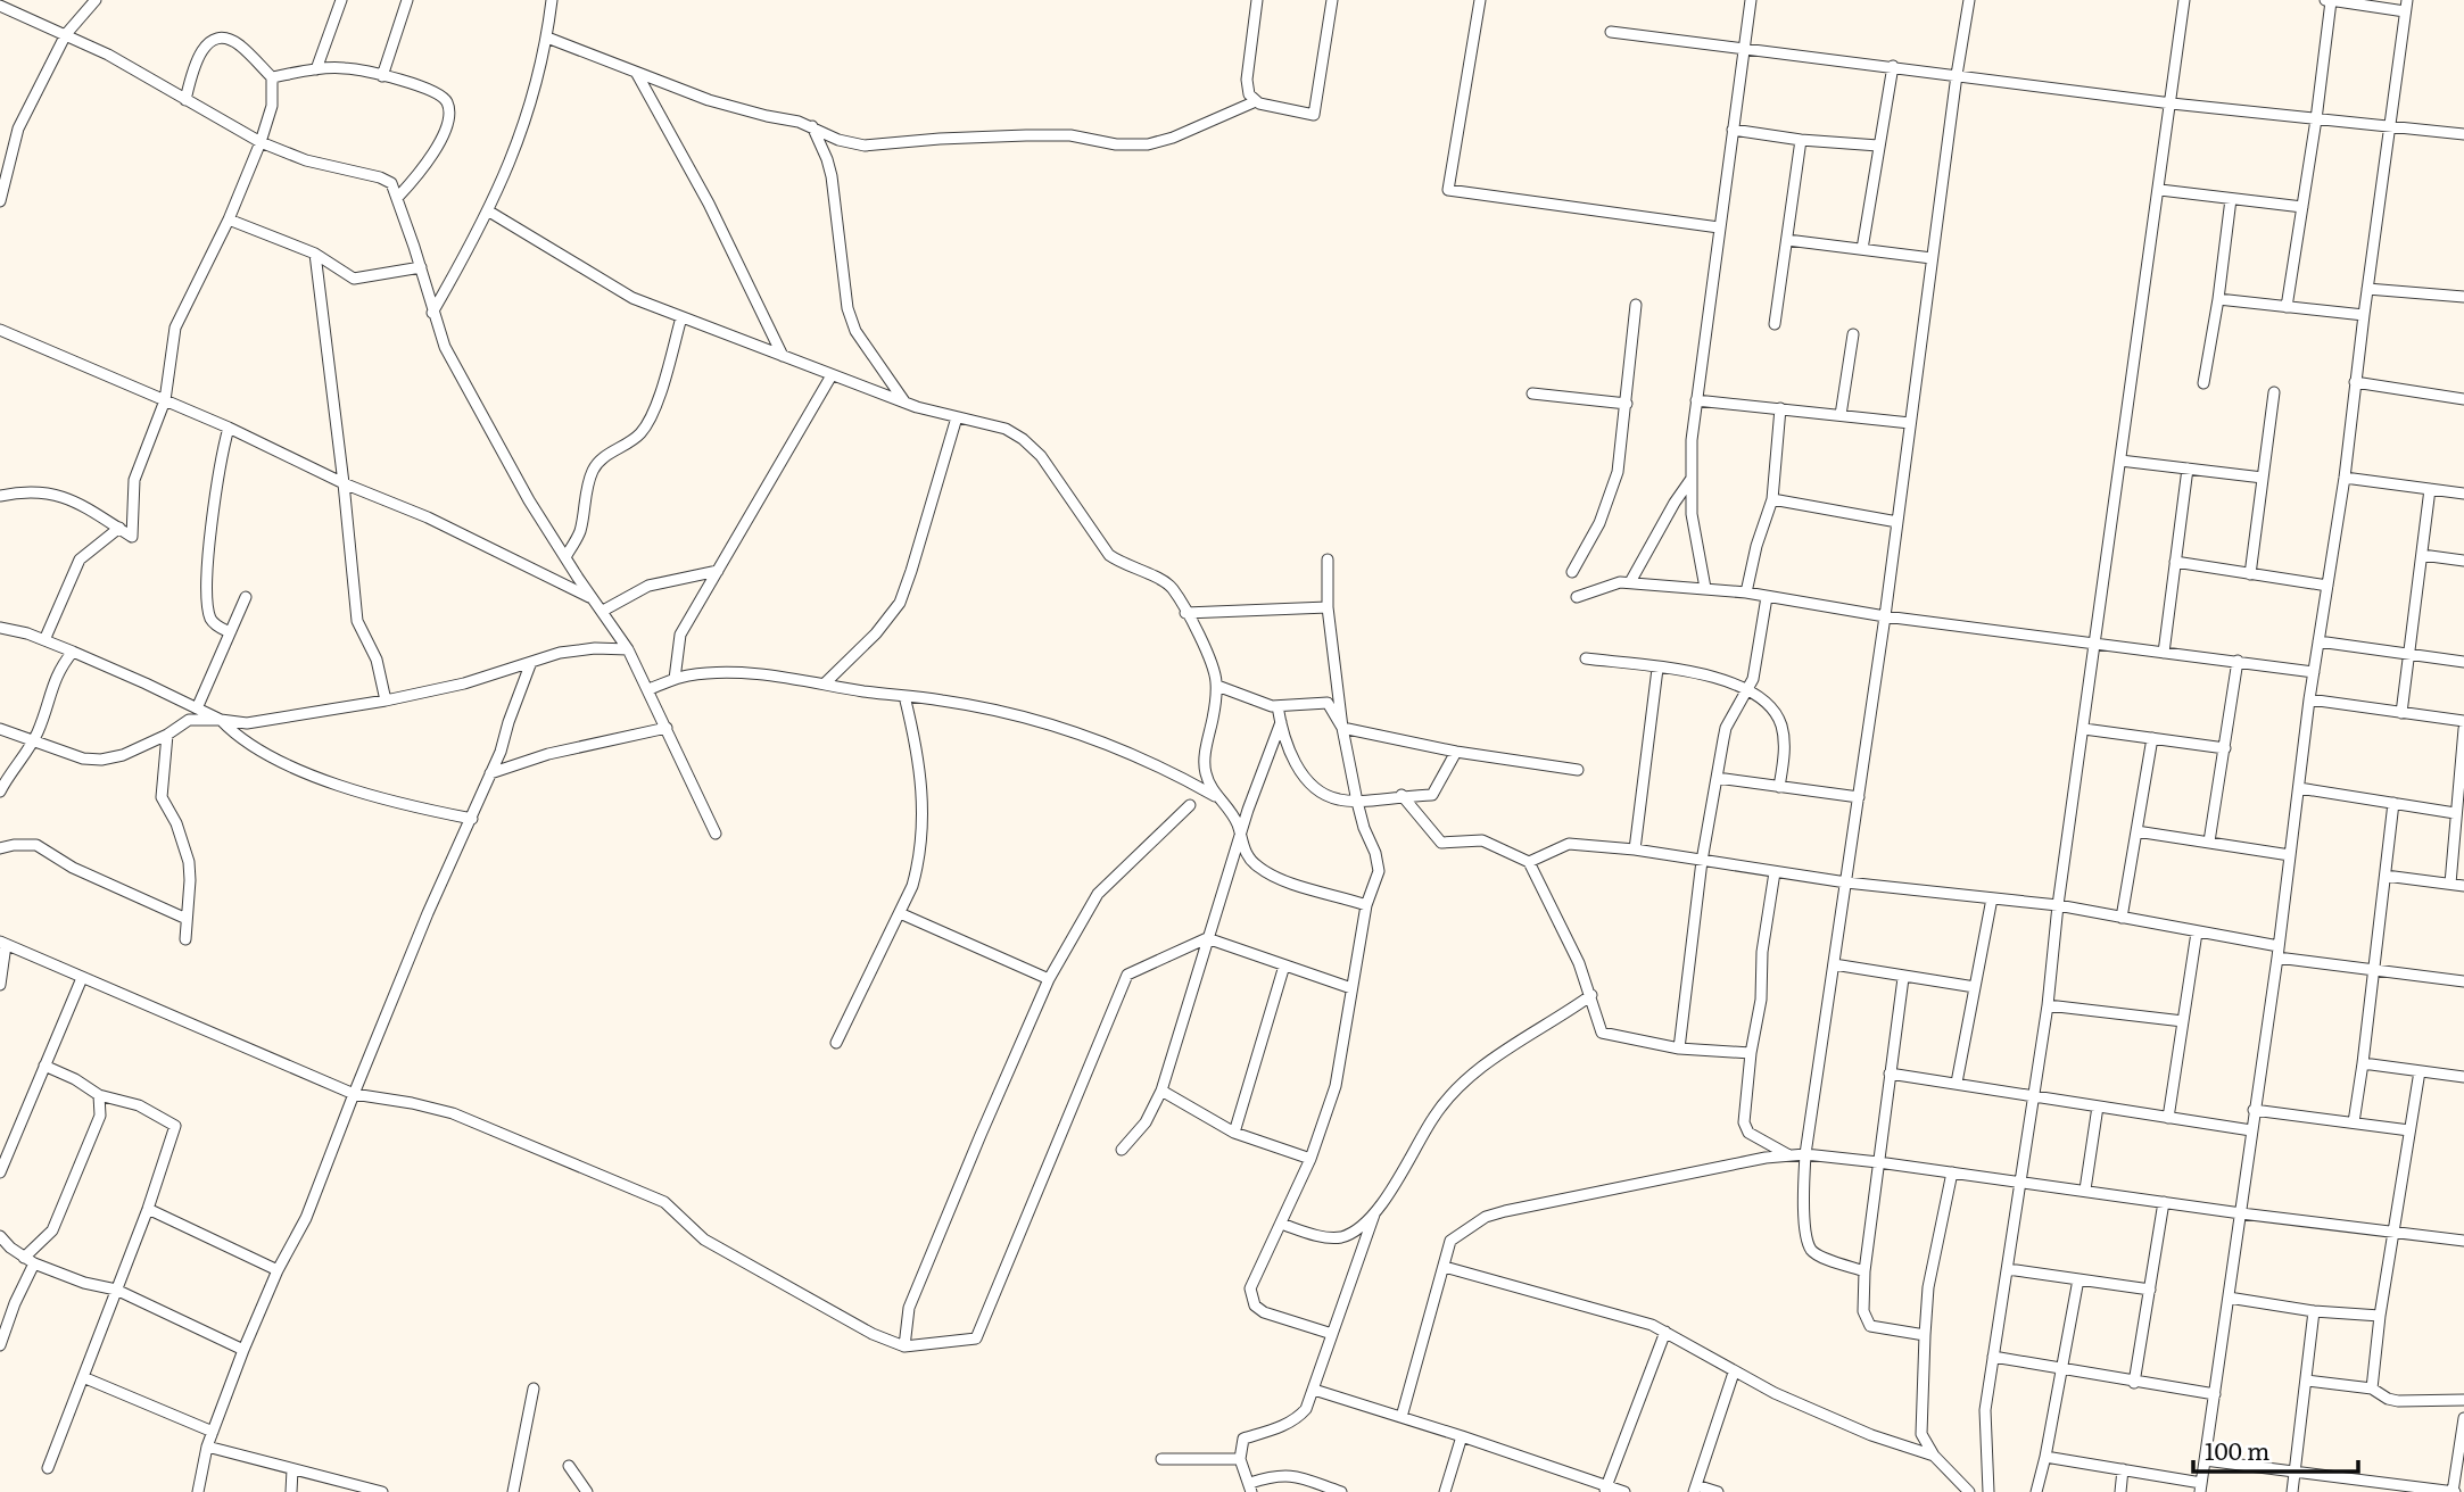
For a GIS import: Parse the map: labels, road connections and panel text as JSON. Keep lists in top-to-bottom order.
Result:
{
  "scale_bar": "100 m"
}
